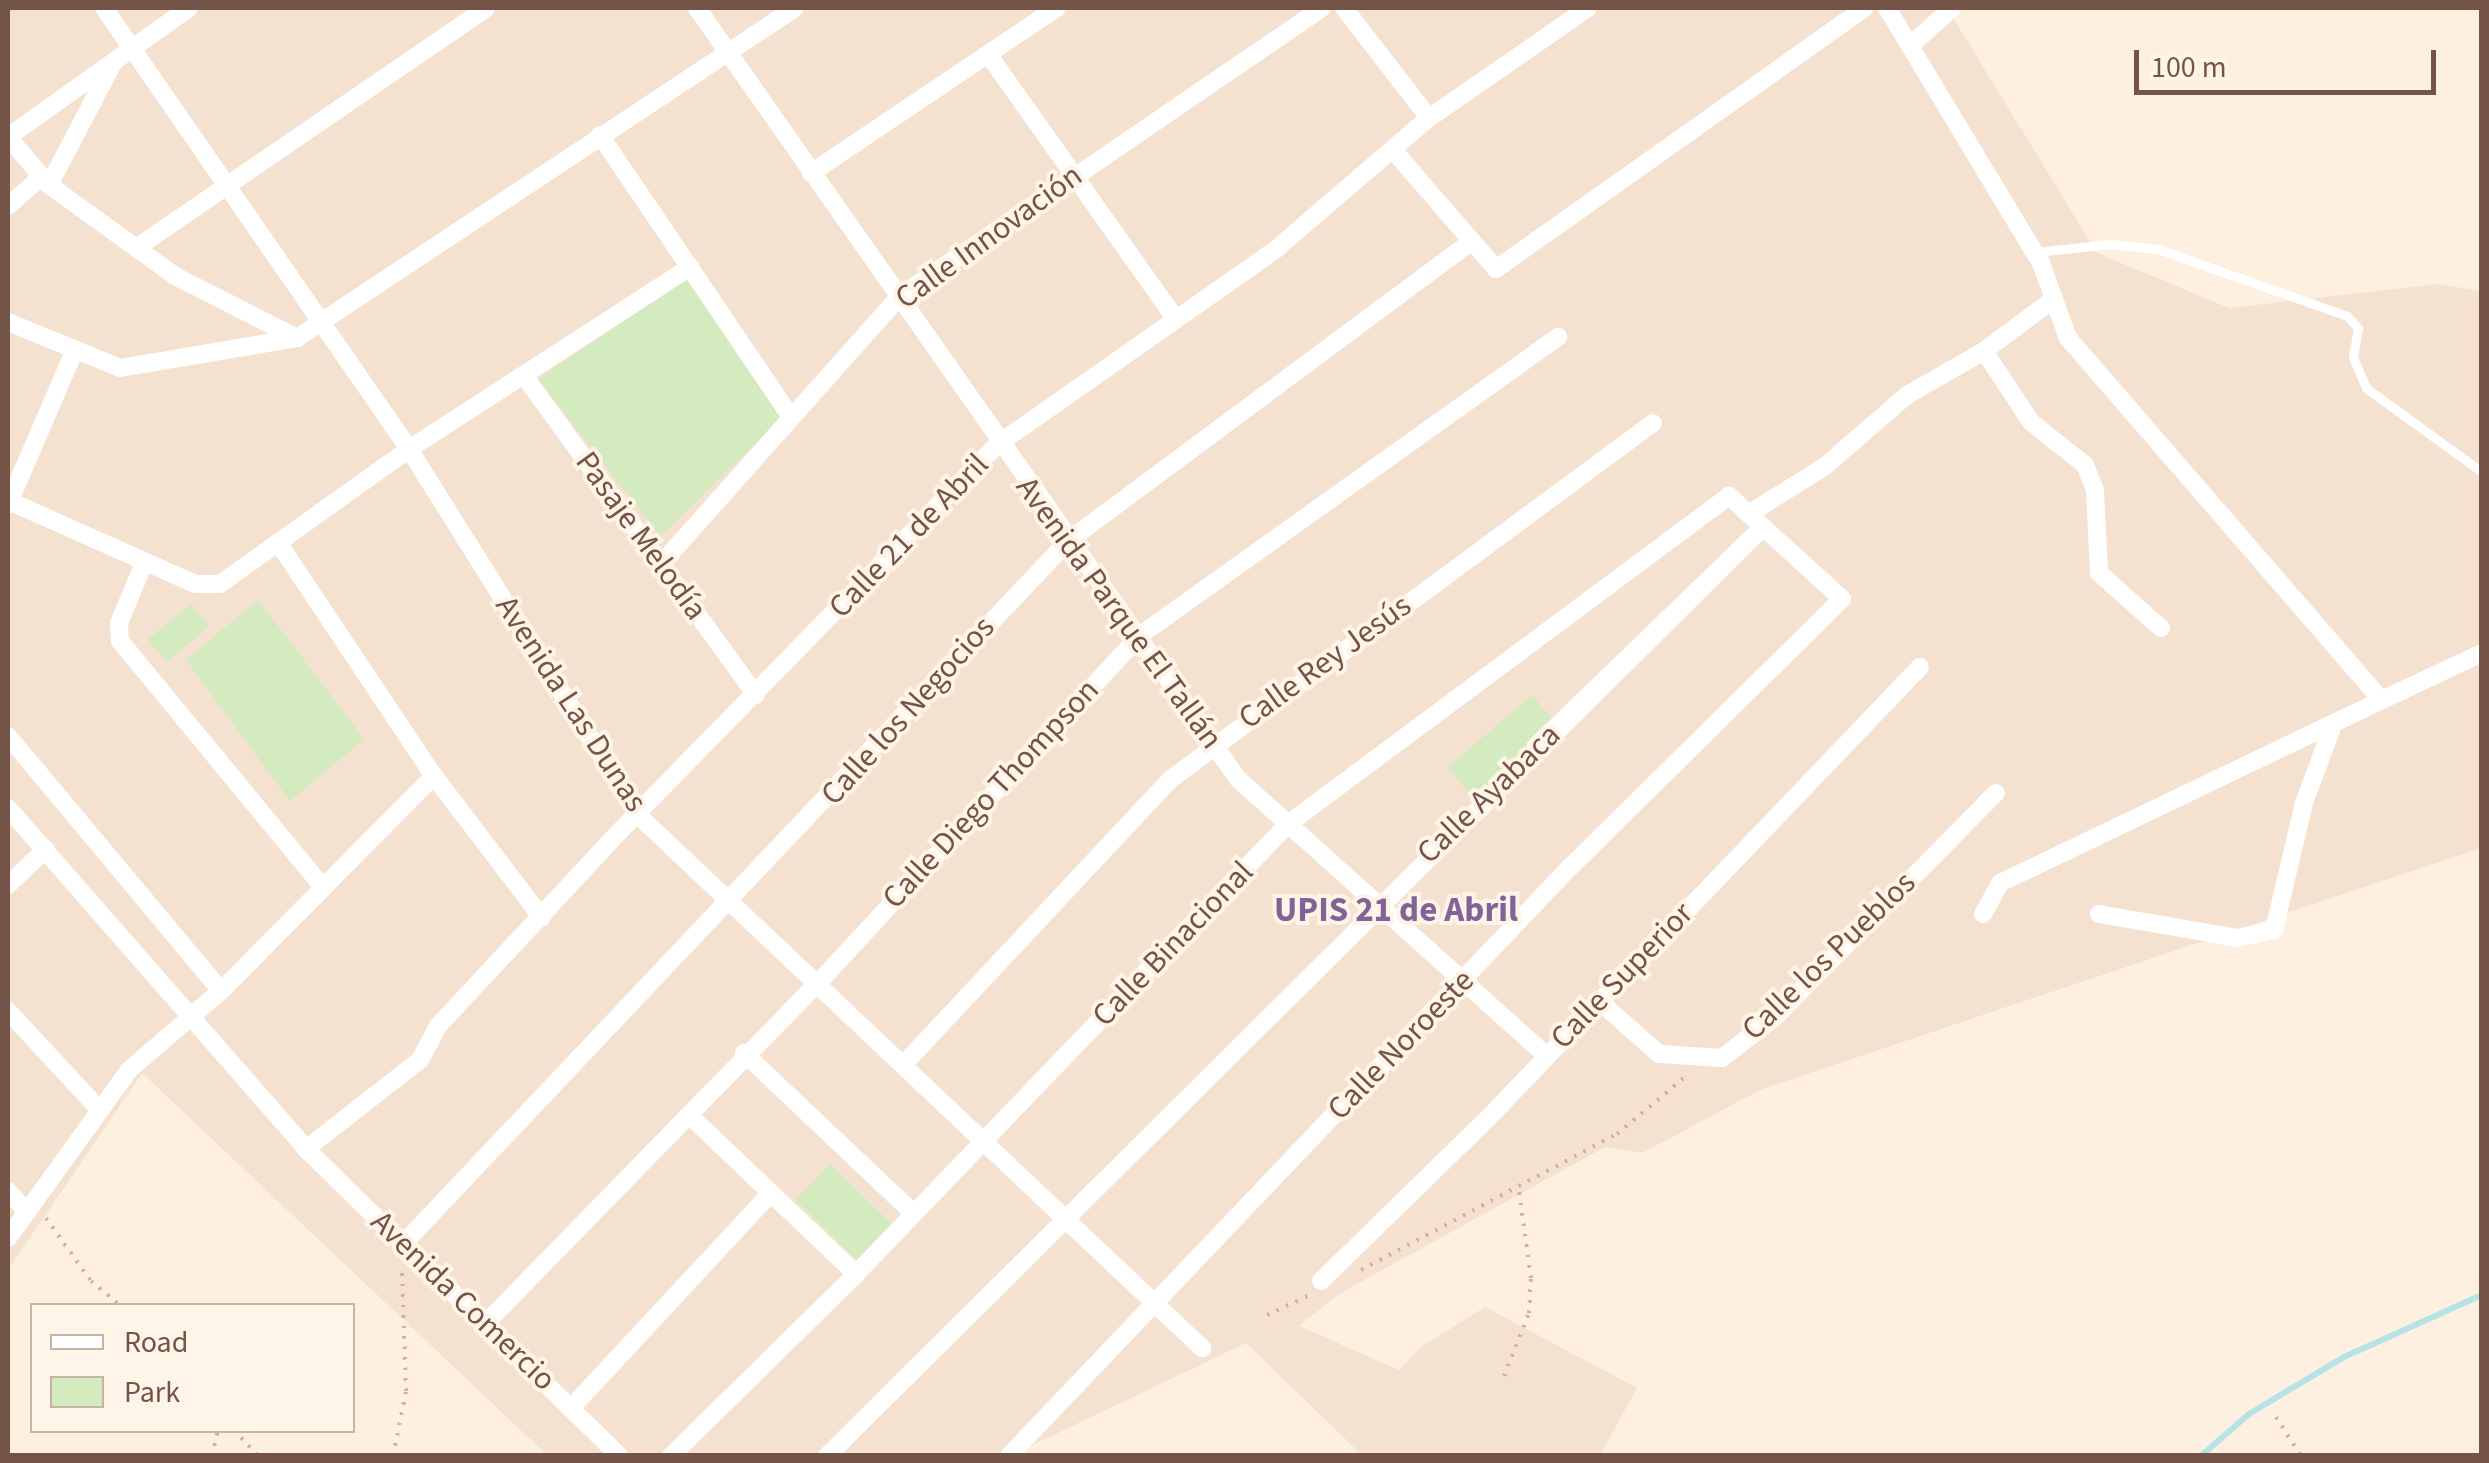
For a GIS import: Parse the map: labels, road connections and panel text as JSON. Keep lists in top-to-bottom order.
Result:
{
  "streets": {
    "street": [
      "Calle Innovación",
      "Pasaje Melodía",
      "Calle 21 de Abril",
      "Avenida Parque El Tallán",
      "Calle Rey Jesús",
      "Avenida Las Dunas",
      "Calle los Negocios",
      "Calle Diego Thompson",
      "Calle Ayabaca",
      "Calle Binacional",
      "Calle los Pueblos",
      "Calle Superior",
      "Calle Noroeste",
      "Avenida Comercio"
    ]
  },
  "crossings": [
    ["Calle Innovación", "Pasaje Melodía"],
    ["Calle Innovación", "Avenida Parque El Tallán"],
    ["Pasaje Melodía", "Calle 21 de Abril"],
    ["Calle 21 de Abril", "Avenida Parque El Tallán"],
    ["Calle 21 de Abril", "Avenida Las Dunas"],
    ["Calle 21 de Abril", "Avenida Comercio"],
    ["Avenida Parque El Tallán", "Calle Rey Jesús"],
    ["Avenida Parque El Tallán", "Calle los Negocios"],
    ["Avenida Parque El Tallán", "Calle Diego Thompson"],
    ["Avenida Parque El Tallán", "Calle Ayabaca"],
    ["Avenida Parque El Tallán", "Calle Binacional"],
    ["Avenida Parque El Tallán", "Calle Superior"],
    ["Avenida Parque El Tallán", "Calle Noroeste"],
    ["Calle Rey Jesús", "Avenida Las Dunas"],
    ["Avenida Las Dunas", "Calle los Negocios"],
    ["Avenida Las Dunas", "Calle Diego Thompson"],
    ["Avenida Las Dunas", "Calle Ayabaca"],
    ["Avenida Las Dunas", "Calle Binacional"],
    ["Avenida Las Dunas", "Calle Noroeste"],
    ["Calle los Negocios", "Avenida Comercio"],
    ["Calle Diego Thompson", "Avenida Comercio"],
    ["Calle Ayabaca", "Calle Binacional"],
    ["Calle Ayabaca", "Calle Noroeste"],
    ["Calle Binacional", "Calle Noroeste"],
    ["Calle los Pueblos", "Calle Superior"]
  ],
  "districts": ["UPIS 21 de Abril"],
  "legend": ["Road", "Park"],
  "scale_bar": "100 m"
}
